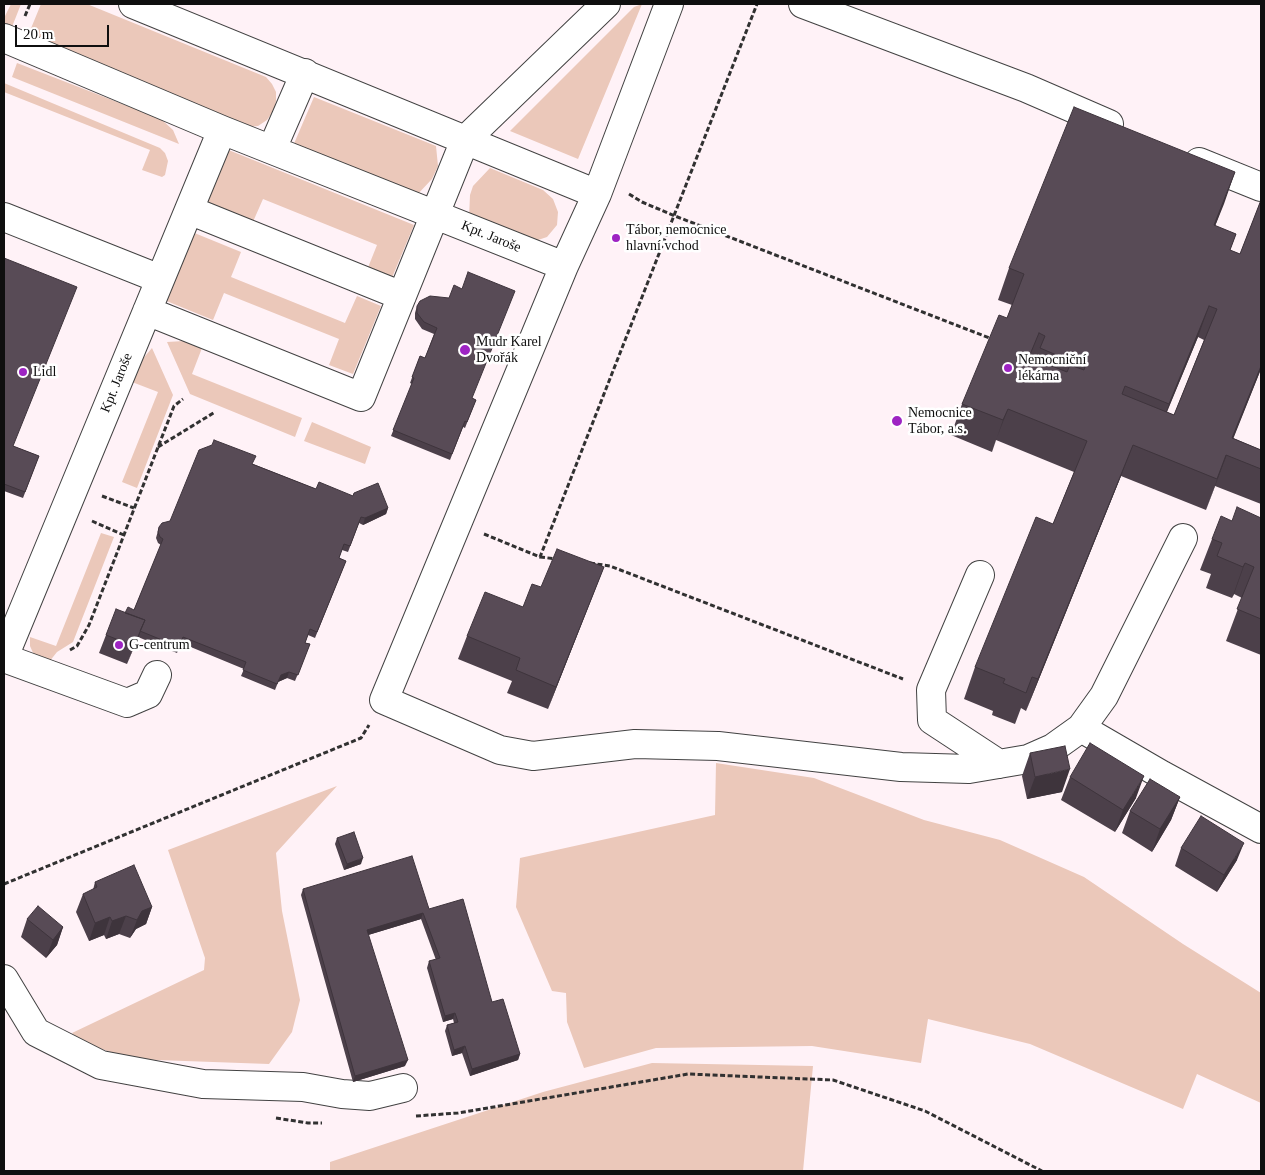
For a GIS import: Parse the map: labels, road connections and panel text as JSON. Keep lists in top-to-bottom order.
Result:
{
  "streets": {
    "street": ["Kpt. Jaroše"]
  },
  "places": [
    "Tábor, nemocnice hlavní vchod",
    "Mudr Karel Dvořák",
    "Nemocniční lékárna",
    "Lidl",
    "Nemocnice Tábor, a.s.",
    "G-centrum"
  ],
  "scale_bar": "20 m"
}
